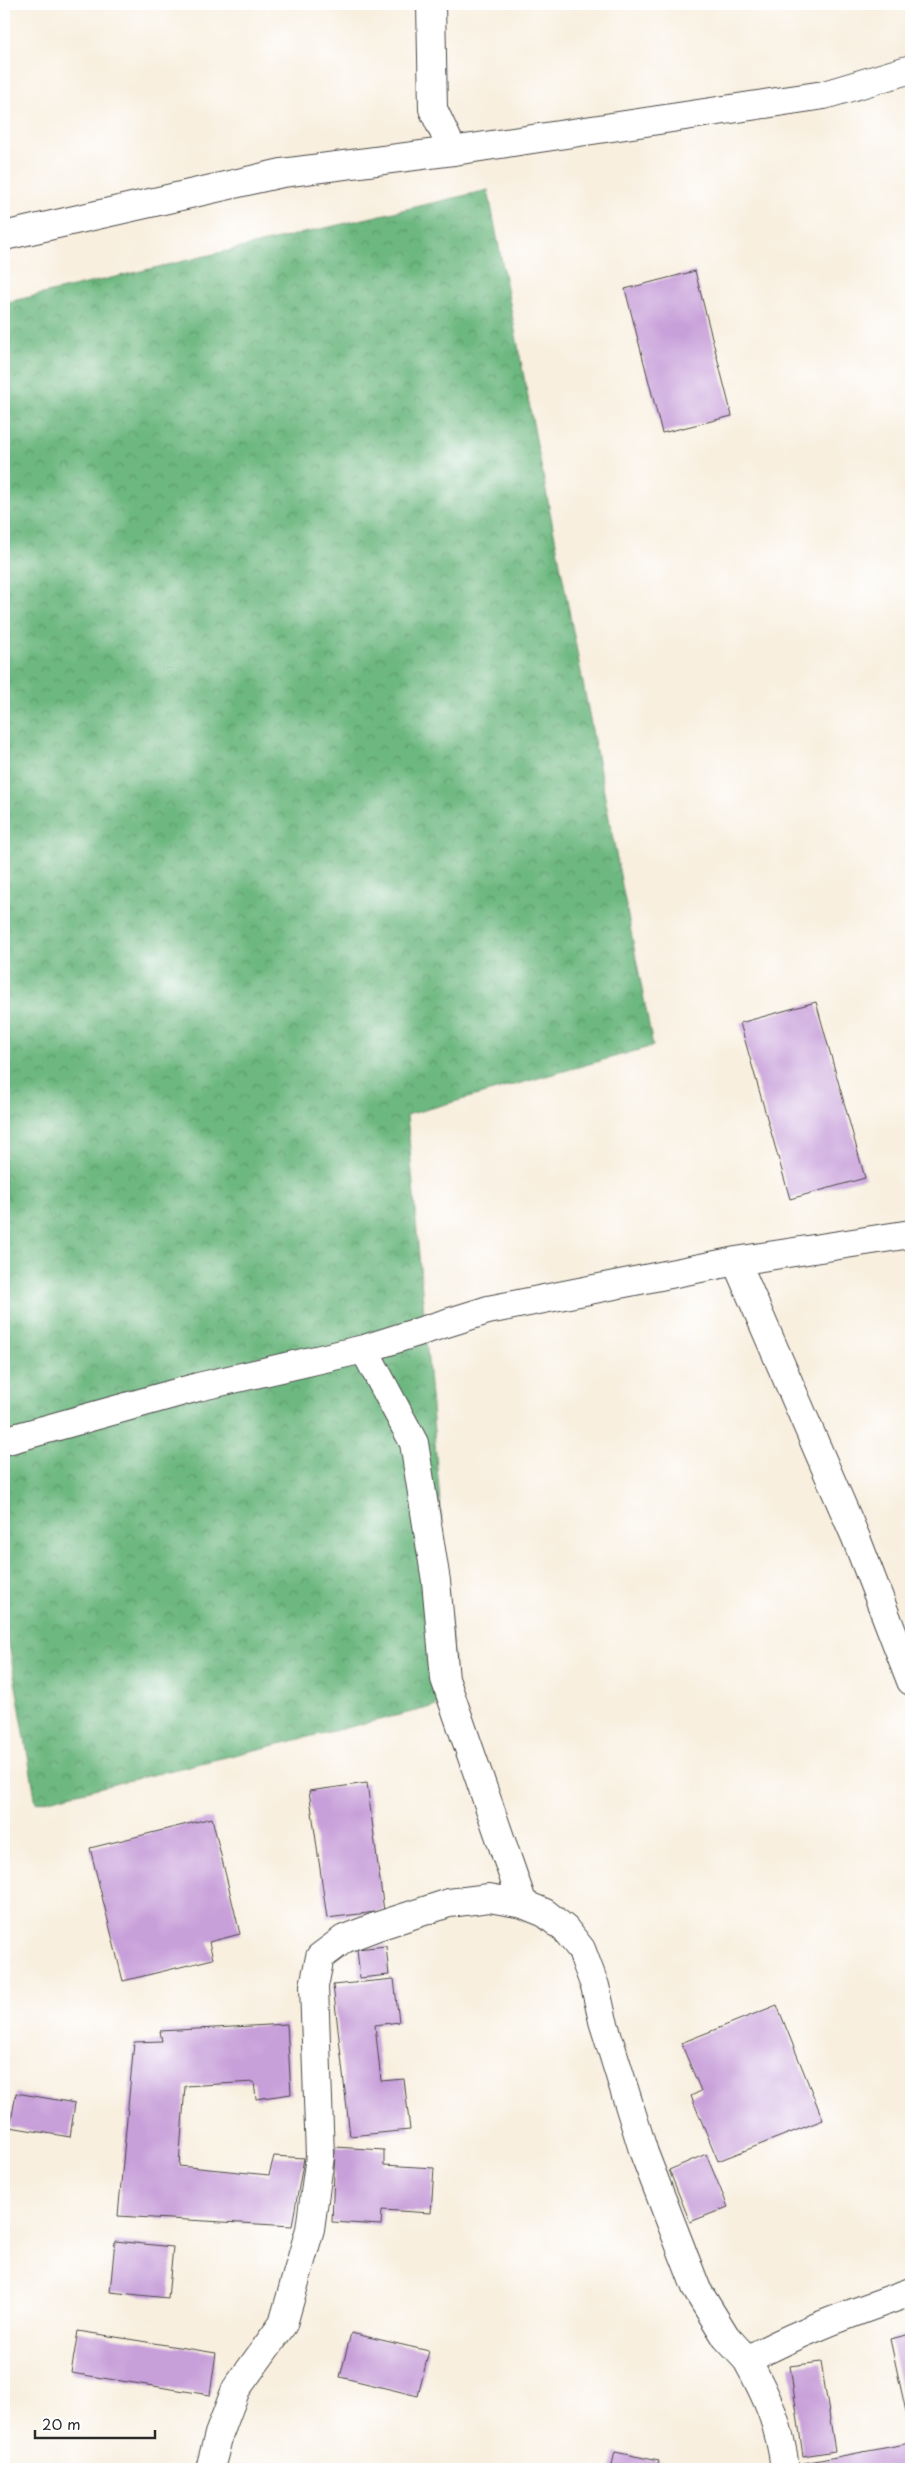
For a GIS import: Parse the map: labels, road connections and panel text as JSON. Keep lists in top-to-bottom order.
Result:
{
  "scale_bar": "20 m"
}
